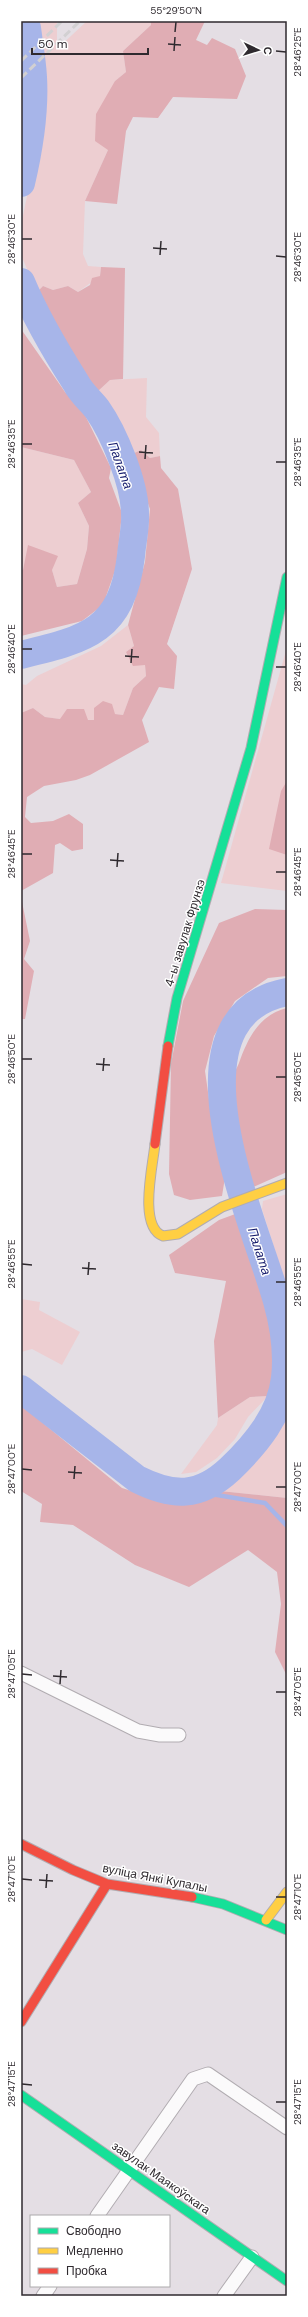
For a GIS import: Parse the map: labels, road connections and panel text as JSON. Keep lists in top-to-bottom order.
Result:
{
  "streets": {
    "street": ["4-ы завулак Фрунзэ", "вуліца Янкі Купалы", "завулак Маякоўскага"]
  },
  "water": ["Палата"],
  "legend": ["Свободно", "Медленно", "Пробка"],
  "scale_bar": "50 m",
  "north": "right",
  "coordinates": [
    "55°29'50\"N",
    "28°46'25\"E",
    "28°46'30\"E",
    "28°46'35\"E",
    "28°46'40\"E",
    "28°46'45\"E",
    "28°46'50\"E",
    "28°46'55\"E",
    "28°47'00\"E",
    "28°47'05\"E",
    "28°47'10\"E",
    "28°47'15\"E"
  ]
}
